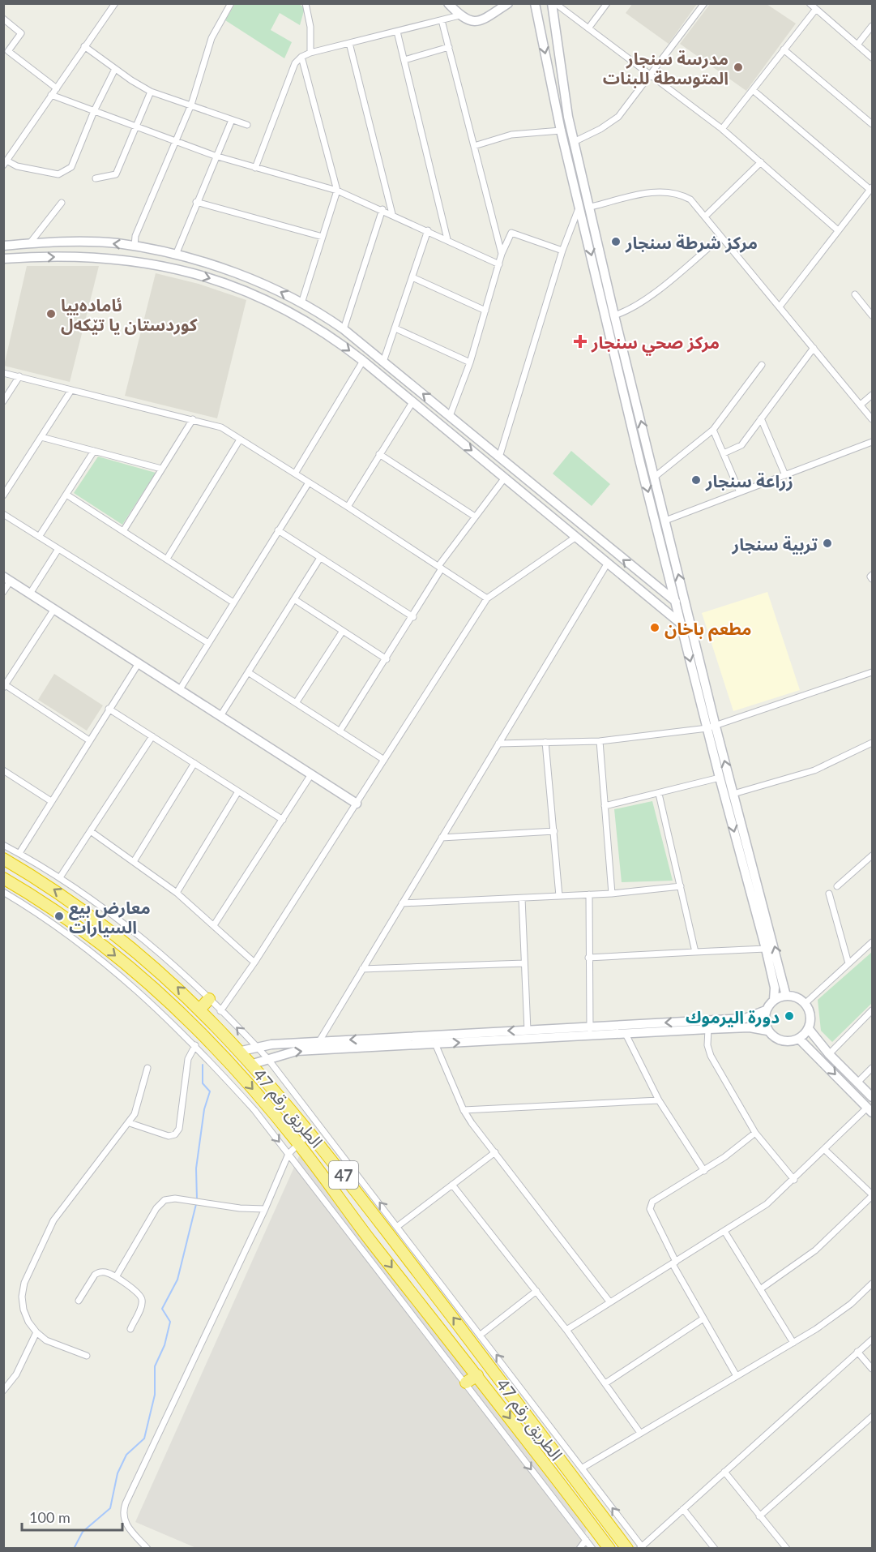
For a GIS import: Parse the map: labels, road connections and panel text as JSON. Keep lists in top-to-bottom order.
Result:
{
  "streets": {
    "highway": ["الطريق رقم 47", "47"]
  },
  "places": {
    "other": [
      "مدرسة سنجار المتوسطة للبنات",
      "مركز شرطة سنجار",
      "ئامادەییا کوردستان یا تێکەل",
      "زراعة سنجار",
      "تربية سنجار",
      "مطعم باخان",
      "معارض بيع السيارات",
      "دورة اليرموك"
    ],
    "health": ["مركز صحي سنجار"]
  },
  "scale_bar": "100 m"
}
